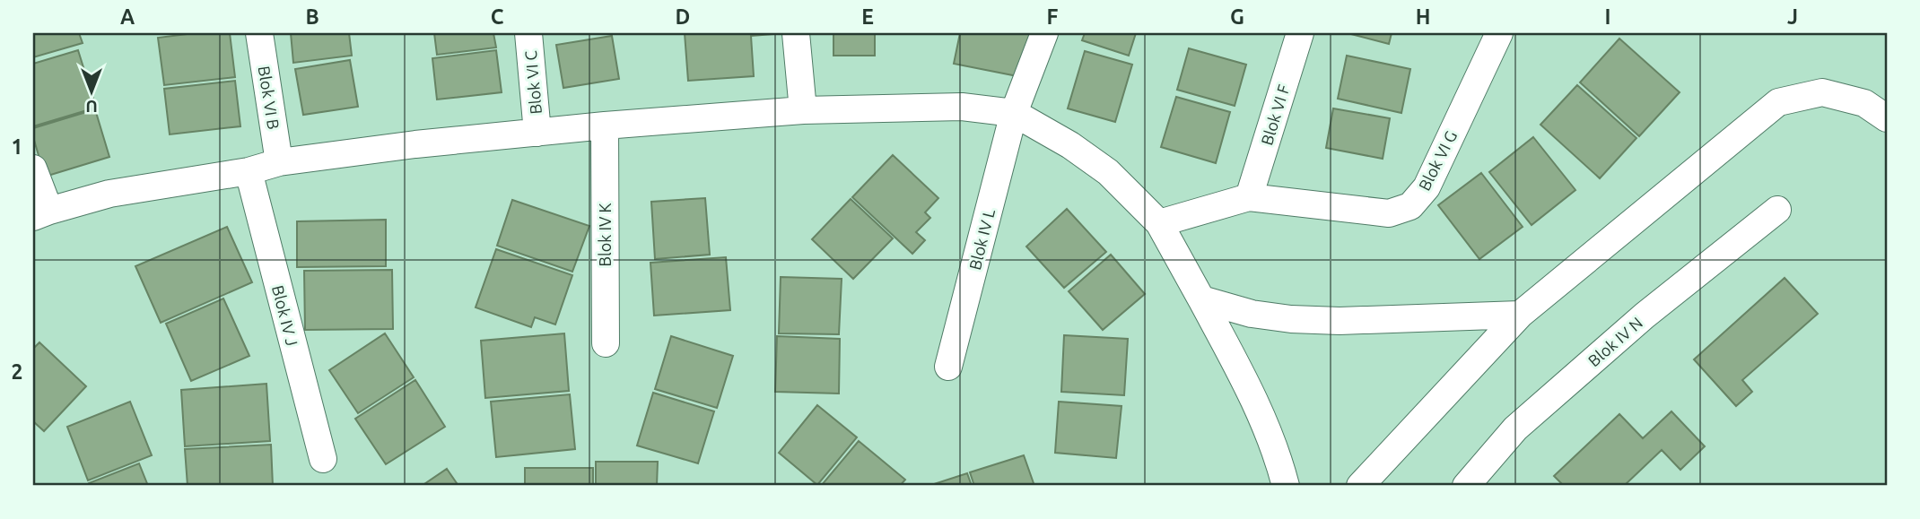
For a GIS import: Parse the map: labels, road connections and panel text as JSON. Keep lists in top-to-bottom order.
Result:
{
  "streets": {
    "street": [
      "Blok VI C",
      "Blok VI B",
      "Blok VI F",
      "Blok VI G",
      "Blok IV K",
      "Blok IV L",
      "Blok IV J",
      "Blok IV N"
    ]
  },
  "crossings": [
    ["Blok VI F", "Blok VI G"]
  ],
  "north": "bottom",
  "grid": {
    "columns": [
      "A",
      "B",
      "C",
      "D",
      "E",
      "F",
      "G",
      "H",
      "I",
      "J"
    ],
    "rows": ["1", "2"]
  }
}
